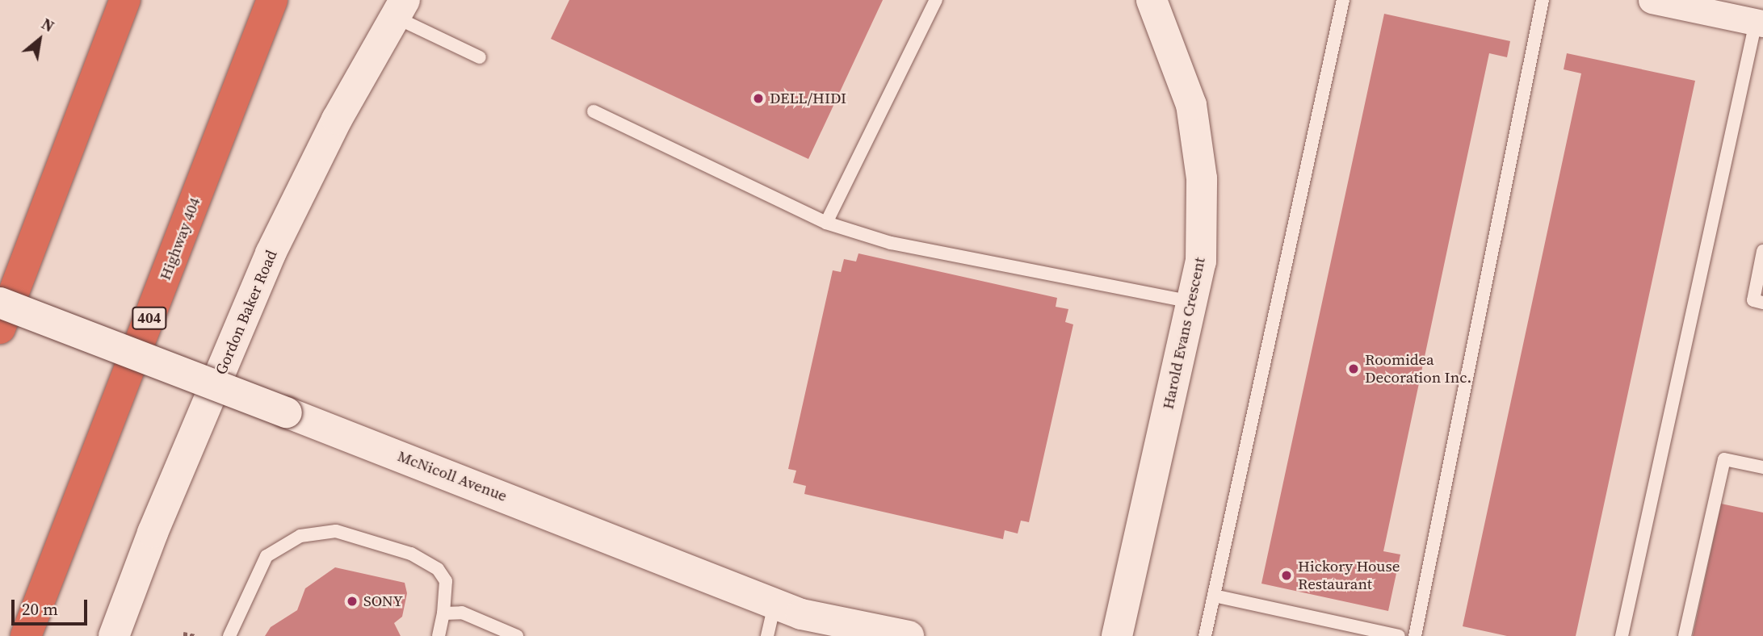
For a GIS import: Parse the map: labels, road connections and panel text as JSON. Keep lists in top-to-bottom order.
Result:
{
  "streets": {
    "highway": ["Highway 404", "404"],
    "street": ["Gordon Baker Road", "Harold Evans Crescent", "McNicoll Avenue"]
  },
  "places": [
    "DELL/HIDI",
    "Roomidea Decoration Inc.",
    "Hickory House Restaurant",
    "SONY"
  ],
  "scale_bar": "20 m",
  "north": "top right"
}
